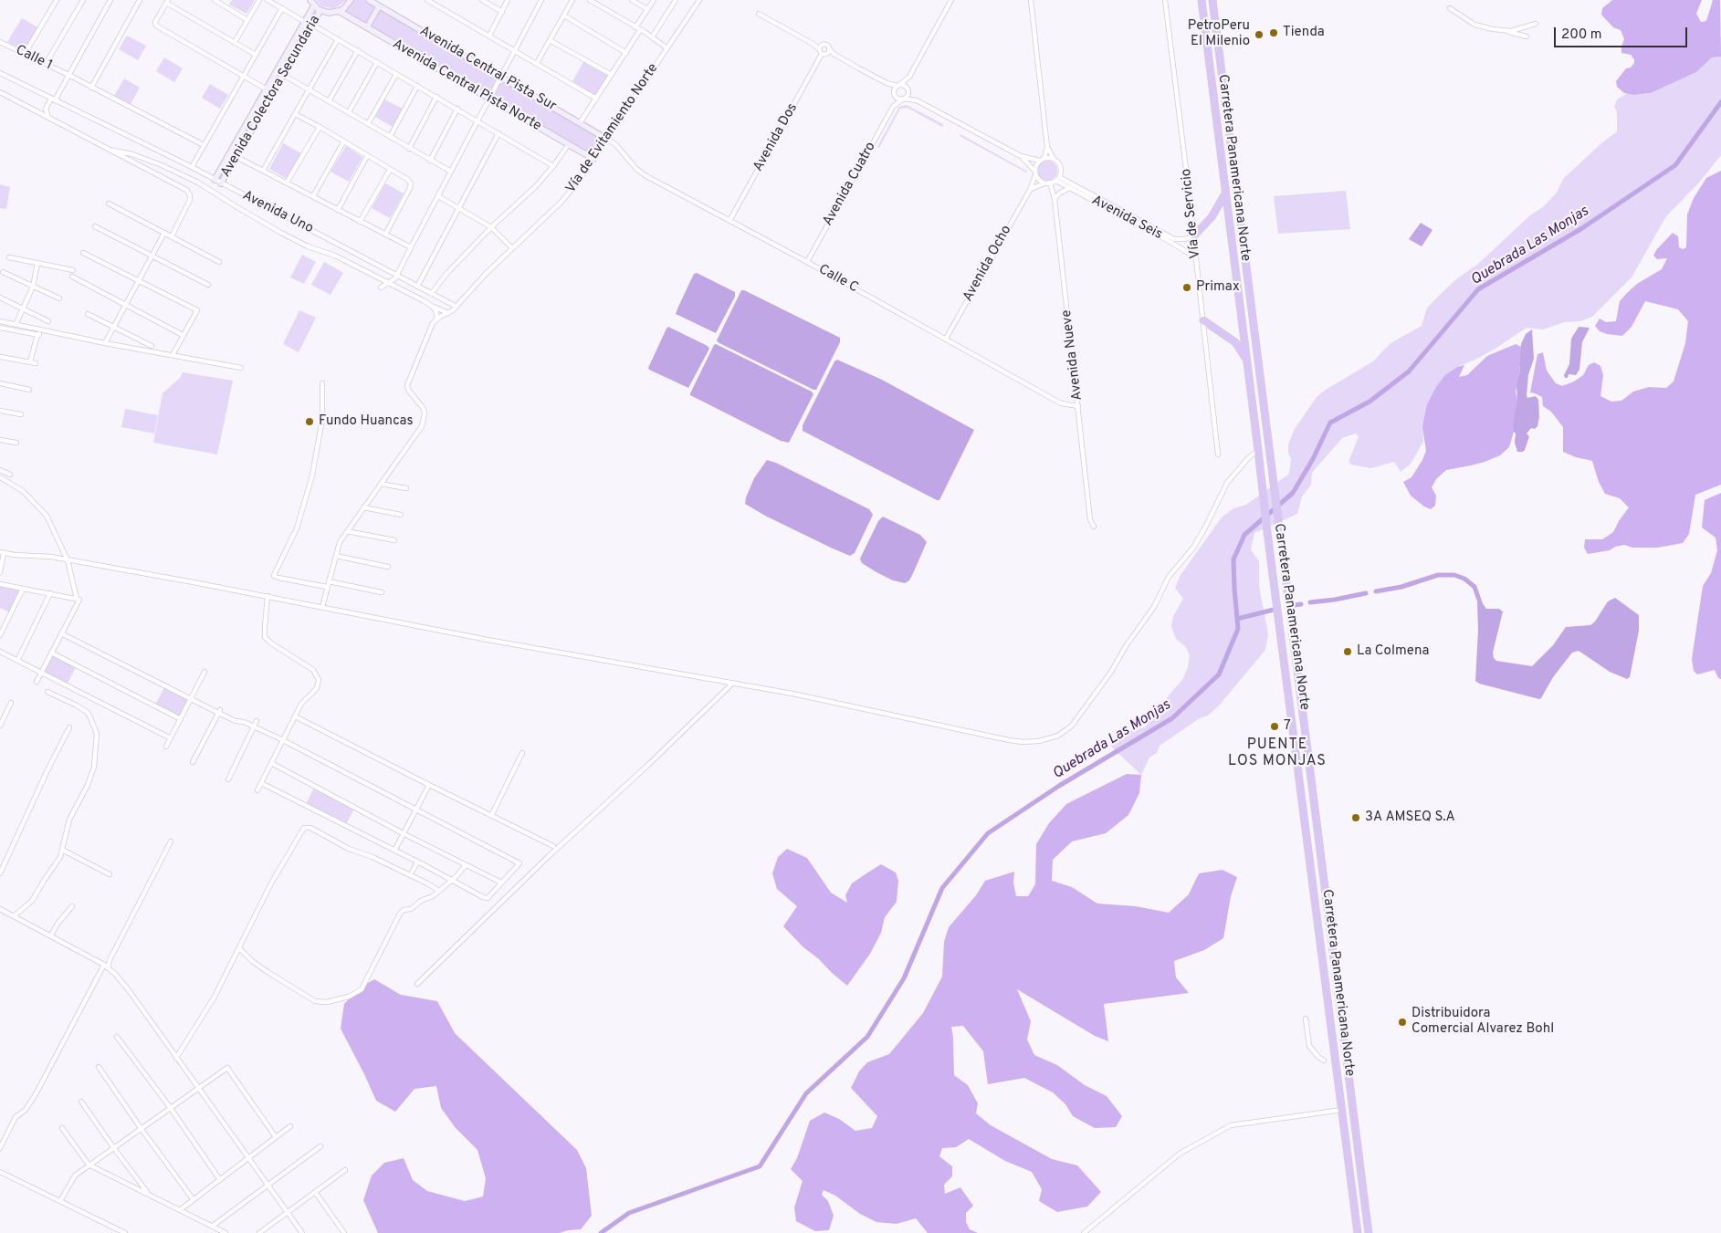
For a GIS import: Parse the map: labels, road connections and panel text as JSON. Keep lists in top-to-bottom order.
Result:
{
  "streets": {
    "highway": ["Carretera Panamericana Norte"],
    "street": [
      "Calle 1",
      "Avenida Central Pista Sur",
      "Avenida Central Pista Norte",
      "Avenida Colectora Secundaria",
      "Vía de Evitamiento Norte",
      "Avenida Dos",
      "Avenida Cuatro",
      "Avenida Uno",
      "Vía de Servicio",
      "Avenida Seis",
      "Avenida Ocho",
      "Calle C",
      "Avenida Nueve"
    ]
  },
  "crossings": [
    ["Avenida Central Pista Sur", "Vía de Evitamiento Norte"],
    ["Avenida Central Pista Sur", "Calle C"],
    ["Avenida Central Pista Norte", "Vía de Evitamiento Norte"],
    ["Avenida Colectora Secundaria", "Avenida Uno"],
    ["Vía de Evitamiento Norte", "Avenida Uno"],
    ["Vía de Evitamiento Norte", "Calle C"],
    ["Avenida Dos", "Calle C"],
    ["Avenida Cuatro", "Calle C"],
    ["Vía de Servicio", "Avenida Seis"],
    ["Avenida Seis", "Avenida Ocho"],
    ["Avenida Seis", "Avenida Nueve"],
    ["Avenida Ocho", "Calle C"],
    ["Avenida Ocho", "Avenida Nueve"],
    ["Calle C", "Avenida Nueve"]
  ],
  "districts": ["PUENTE LOS MONJAS"],
  "water": ["Quebrada Las Monjas"],
  "places": [
    "Tienda",
    "PetroPeru El Milenio",
    "Primax",
    "Fundo Huancas",
    "La Colmena",
    "7",
    "3A AMSEQ S.A",
    "Distribuidora Comercial Alvarez Bohl"
  ],
  "scale_bar": "200 m"
}
